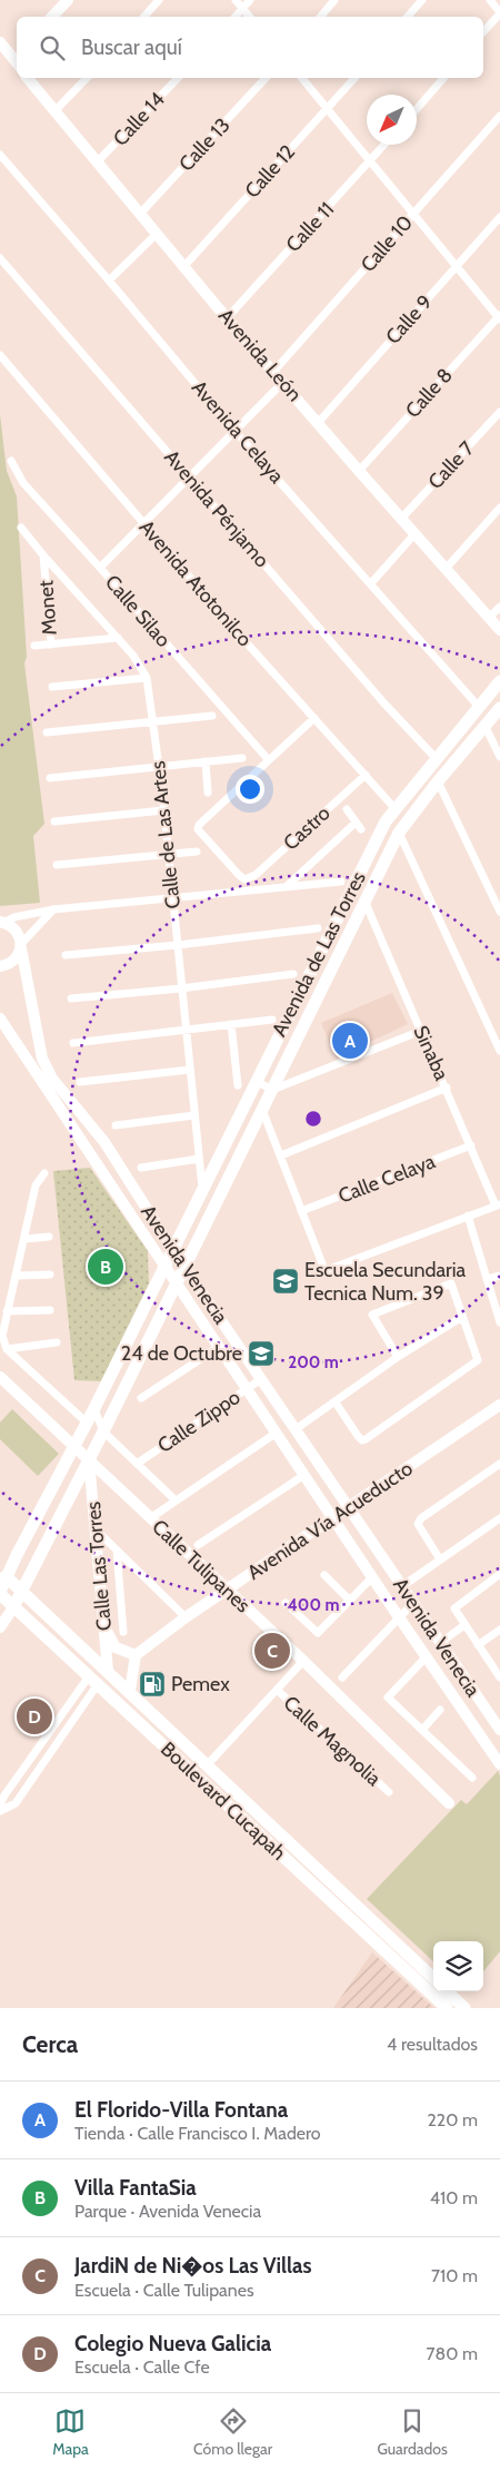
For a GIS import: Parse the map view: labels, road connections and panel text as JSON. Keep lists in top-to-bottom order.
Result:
{
  "streets": {
    "main road": ["Avenida de Las Torres", "Boulevard Cucapah"],
    "street": [
      "Calle 14",
      "Calle 13",
      "Calle 12",
      "Calle 11",
      "Calle 10",
      "Calle 9",
      "Avenida León",
      "Calle 8",
      "Avenida Celaya",
      "Calle 7",
      "Avenida Pénjamo",
      "Avenida Atotonilco",
      "Monet",
      "Calle Silao",
      "Castro",
      "Calle de Las Artes",
      "Sinaba",
      "Calle Celaya",
      "Avenida Venecia",
      "Calle Zippo",
      "Avenida Vía Acueducto",
      "Calle Las Torres",
      "Calle Tulipanes",
      "Calle Magnolia"
    ]
  },
  "crossings": [
    ["Calle 14", "Avenida León"],
    ["Calle 13", "Avenida León"],
    ["Calle 12", "Avenida León"],
    ["Calle 11", "Avenida León"],
    ["Calle 10", "Avenida León"],
    ["Calle 9", "Avenida León"],
    ["Avenida León", "Calle 8"],
    ["Avenida León", "Calle 7"],
    ["Avenida Celaya", "Avenida de Las Torres"],
    ["Avenida Pénjamo", "Avenida de Las Torres"],
    ["Avenida Atotonilco", "Castro"],
    ["Avenida Atotonilco", "Avenida de Las Torres"],
    ["Monet", "Calle de Las Artes"],
    ["Calle Silao", "Castro"],
    ["Calle de Las Artes", "Avenida de Las Torres"],
    ["Avenida de Las Torres", "Sinaba"],
    ["Avenida de Las Torres", "Avenida Venecia"],
    ["Avenida de Las Torres", "Calle Las Torres"],
    ["Avenida de Las Torres", "Calle Tulipanes"],
    ["Avenida de Las Torres", "Boulevard Cucapah"],
    ["Sinaba", "Calle Celaya"],
    ["Avenida Venecia", "Calle Zippo"],
    ["Avenida Venecia", "Avenida Vía Acueducto"],
    ["Avenida Vía Acueducto", "Calle Tulipanes"],
    ["Calle Las Torres", "Calle Tulipanes"],
    ["Calle Las Torres", "Boulevard Cucapah"],
    ["Calle Tulipanes", "Calle Magnolia"],
    ["Calle Magnolia", "Boulevard Cucapah"]
  ],
  "places": {
    "school or university": ["Escuela Secundaria Tecnica Num. 39", "24 de Octubre"],
    "fuel station": ["Pemex"]
  },
  "north": "bottom left",
  "page": {
    "search": "Buscar aquí",
    "pins": [
      "A",
      "B",
      "C",
      "D"
    ],
    "heading": ["Cerca", "4 resultados"],
    "list": [
      {
        "mark": "A",
        "name": "El Florido-Villa Fontana",
        "note": "Tienda · Calle Francisco I. Madero",
        "value": "220 m"
      },
      {
        "mark": "B",
        "name": "Villa FantaSia",
        "note": "Parque · Avenida Venecia",
        "value": "410 m"
      },
      {
        "mark": "C",
        "name": "JardiN de Ni�os Las Villas",
        "note": "Escuela · Calle Tulipanes",
        "value": "710 m"
      },
      {
        "mark": "D",
        "name": "Colegio Nueva Galicia",
        "note": "Escuela · Calle Cfe",
        "value": "780 m"
      }
    ],
    "nav": ["Mapa", "Cómo llegar", "Guardados"]
  },
  "rings": ["200 m", "400 m"]
}
